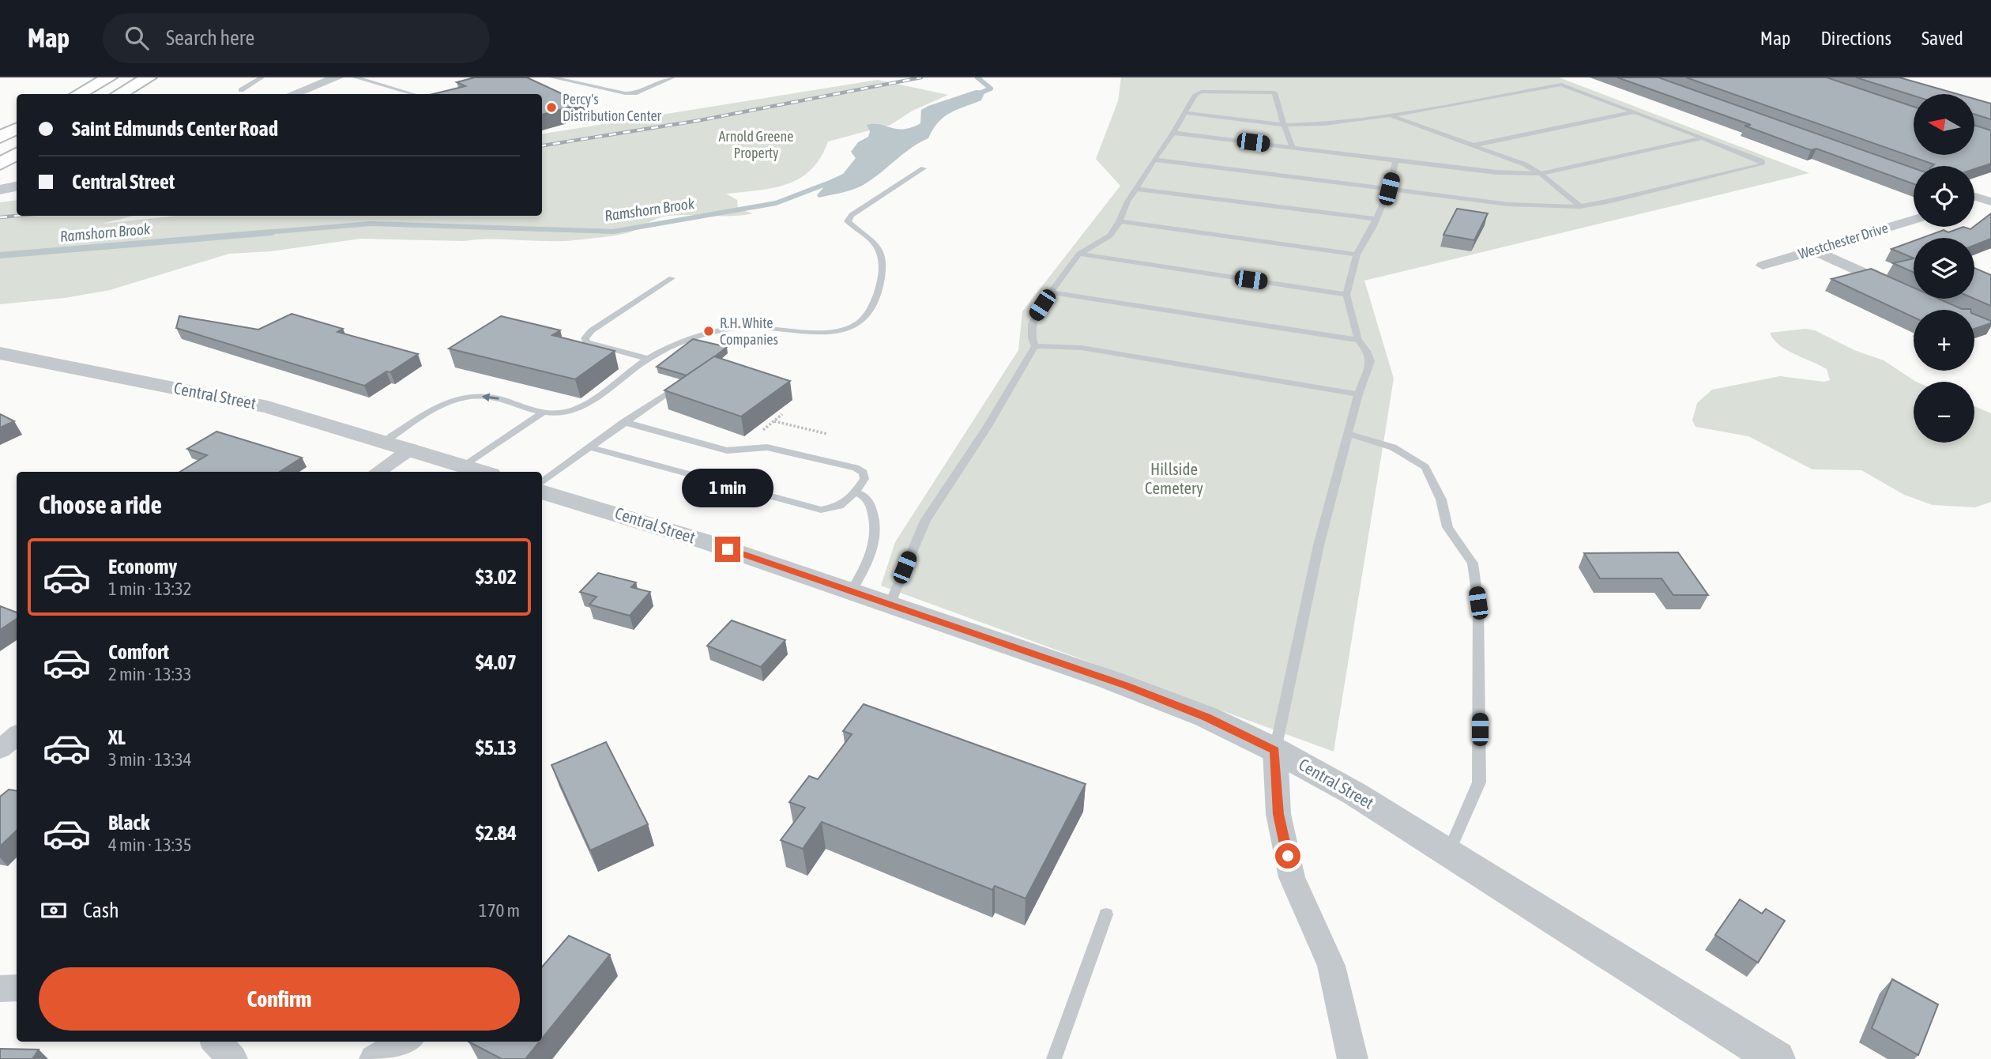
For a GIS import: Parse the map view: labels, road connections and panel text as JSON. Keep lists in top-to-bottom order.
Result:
{
  "streets": {
    "street": ["Westchester Drive", "Central Street"]
  },
  "water": ["Ramshorn Brook"],
  "parks": ["Arnold Greene Property", "Hillside Cemetery"],
  "places": ["Percy's Distribution Center", "R.H. White Companies"],
  "north": "left",
  "page": {
    "header": "Map",
    "search": "Search here",
    "nav": ["Map", "Directions", "Saved"],
    "map_buttons": ["+", "−"],
    "banner": ["Saint Edmunds Center Road", "Central Street"],
    "bubble": "1 min",
    "heading": "Choose a ride",
    "list": [
      {
        "name": "Economy",
        "note": "1 min · 13:32",
        "value": "$3.02"
      },
      {
        "name": "Comfort",
        "note": "2 min · 13:33",
        "value": "$4.07"
      },
      {
        "name": "XL",
        "note": "3 min · 13:34",
        "value": "$5.13"
      },
      {
        "name": "Black",
        "note": "4 min · 13:35",
        "value": "$2.84"
      }
    ],
    "pay": ["Cash", "170 m"],
    "buttons": "Confirm"
  }
}
